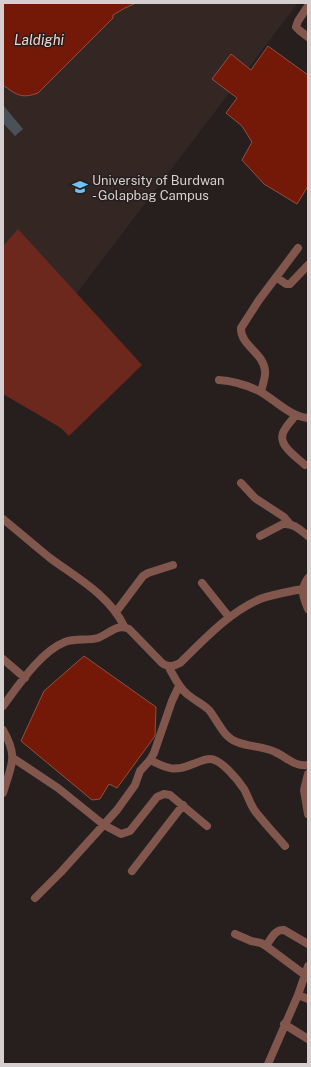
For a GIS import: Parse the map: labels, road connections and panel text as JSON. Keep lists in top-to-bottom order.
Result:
{
  "water": ["Laldighi"],
  "places": {
    "school or university": ["University of Burdwan - Golapbag Campus"]
  }
}
